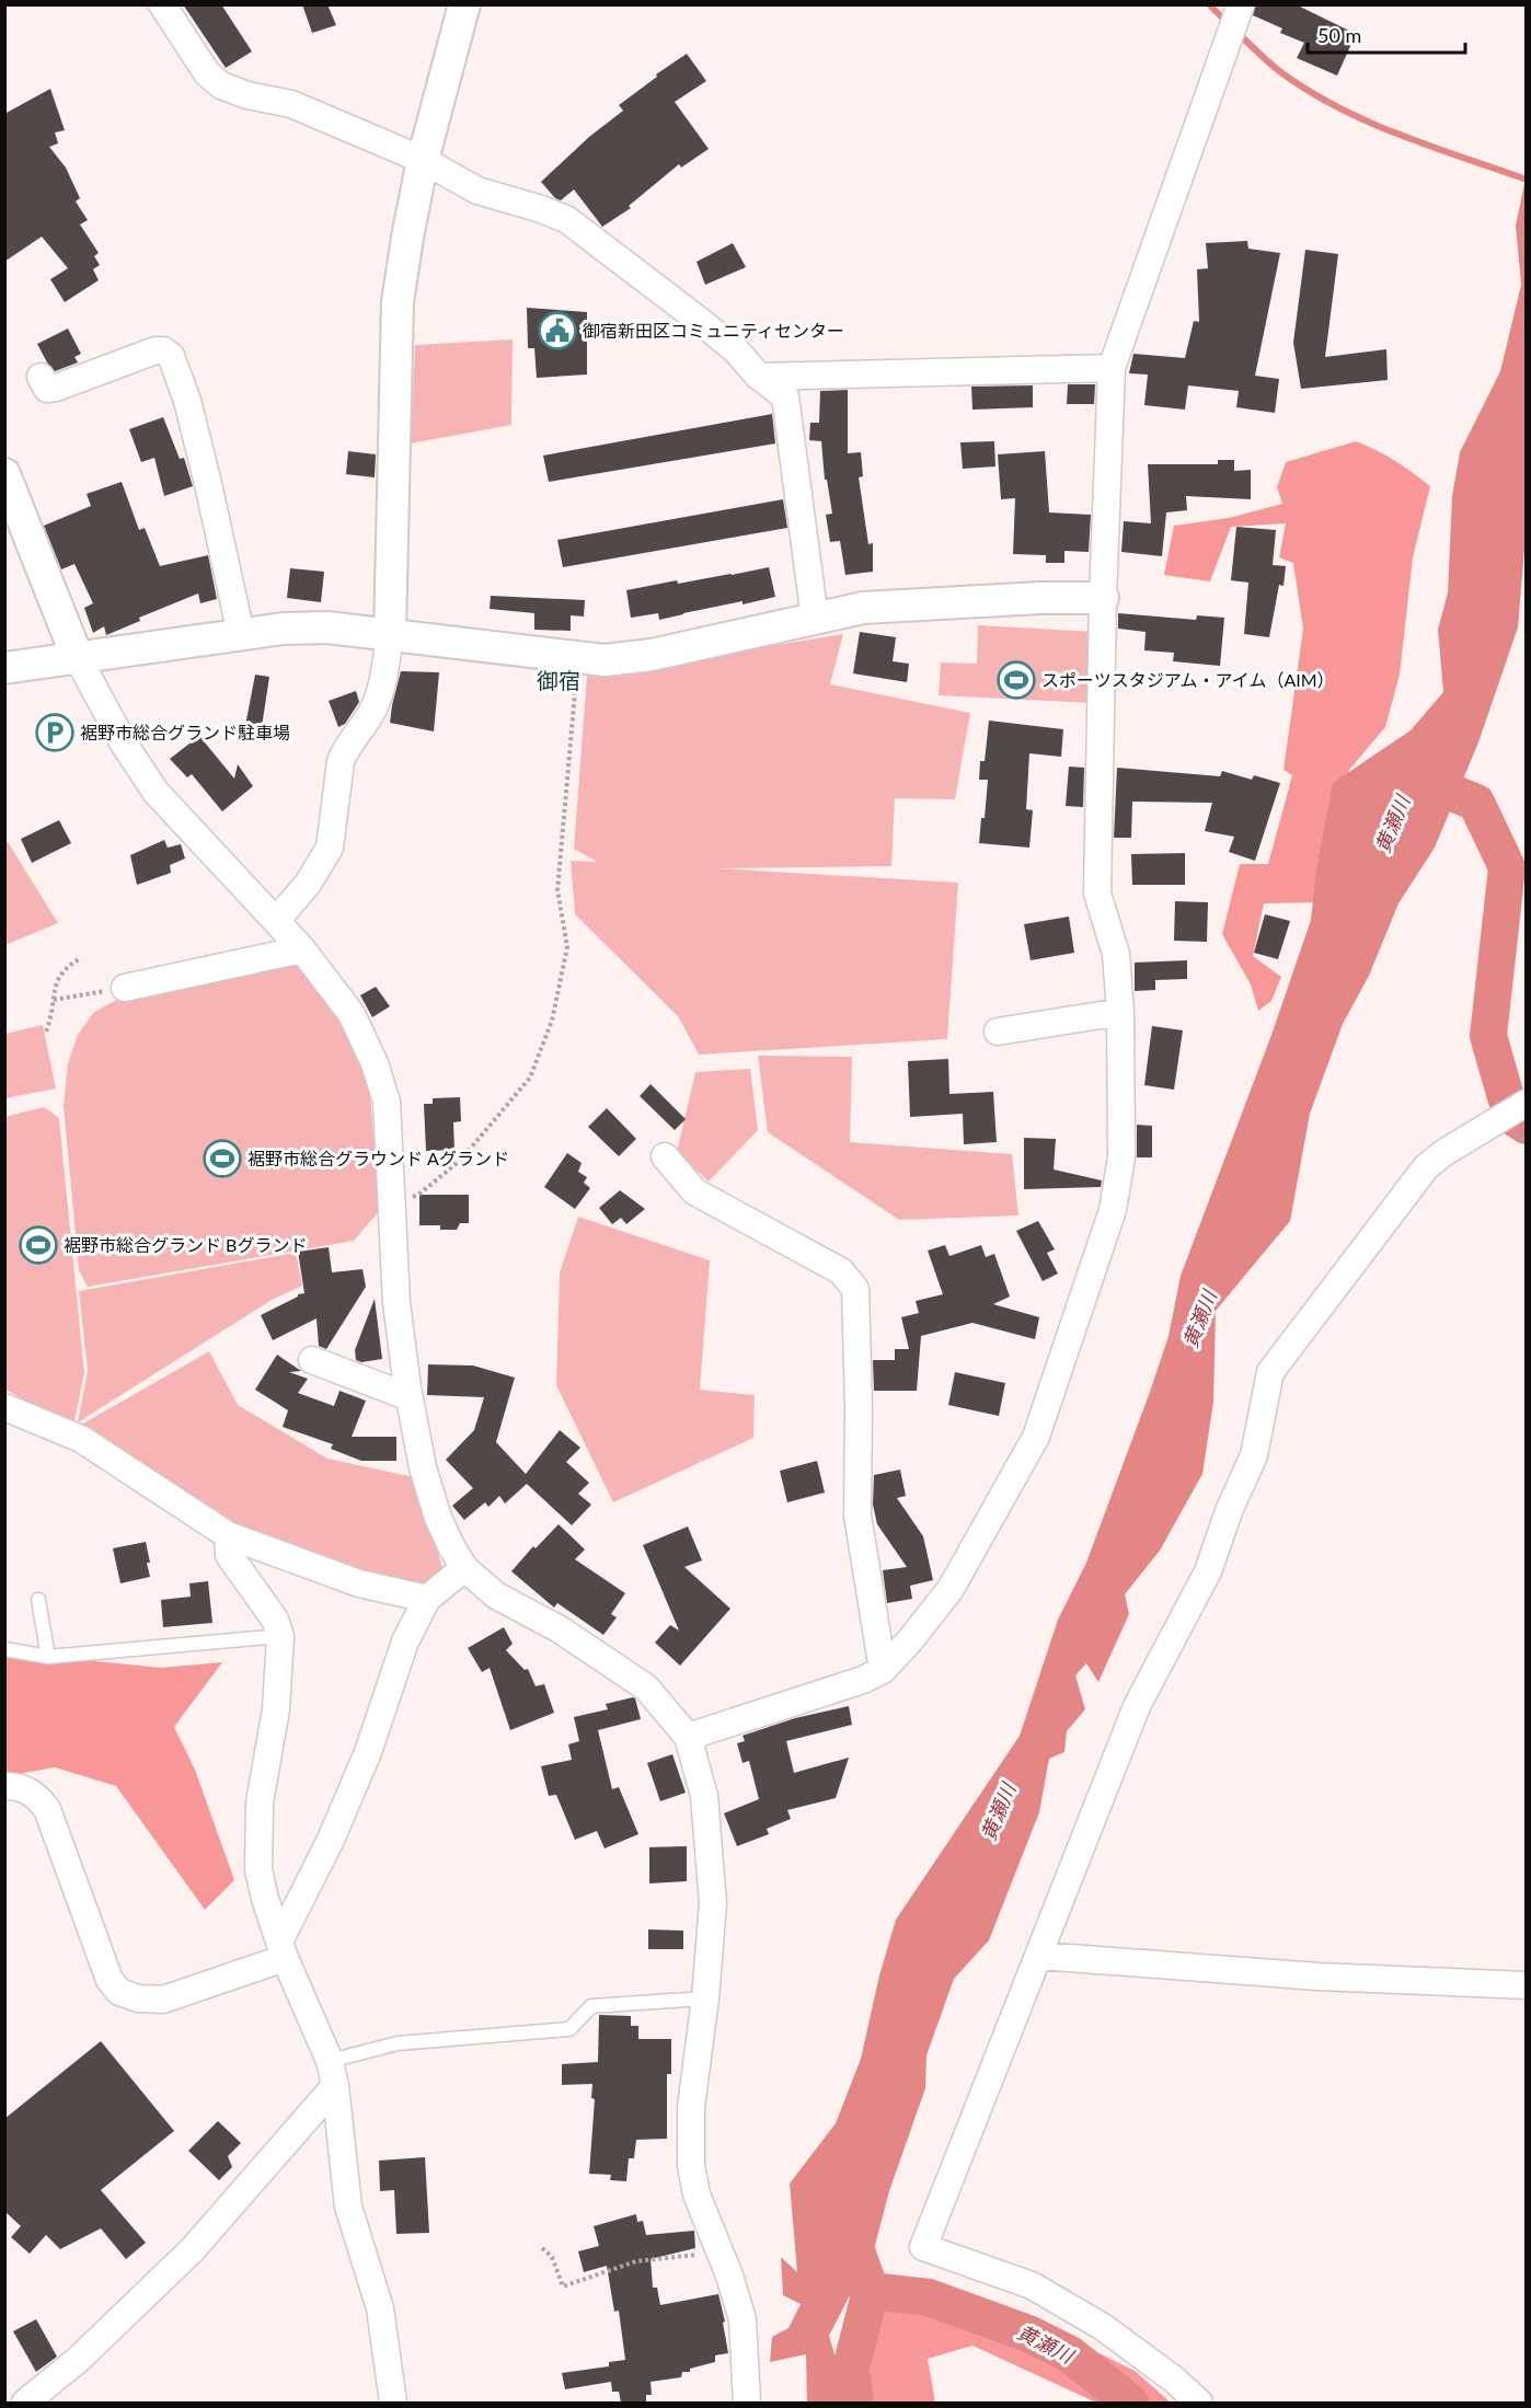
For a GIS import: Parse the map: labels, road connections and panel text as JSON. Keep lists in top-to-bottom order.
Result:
{
  "districts": ["御宿"],
  "water": ["黄瀬川"],
  "places": {
    "public building": ["御宿新田区コミュニティセンター"],
    "sports": ["スポーツスタジアム・アイム（AIM）", "裾野市総合グラウンド Aグランド", "裾野市総合グランド Bグランド"],
    "parking": ["裾野市総合グランド駐車場"]
  },
  "scale_bar": "50 m"
}
